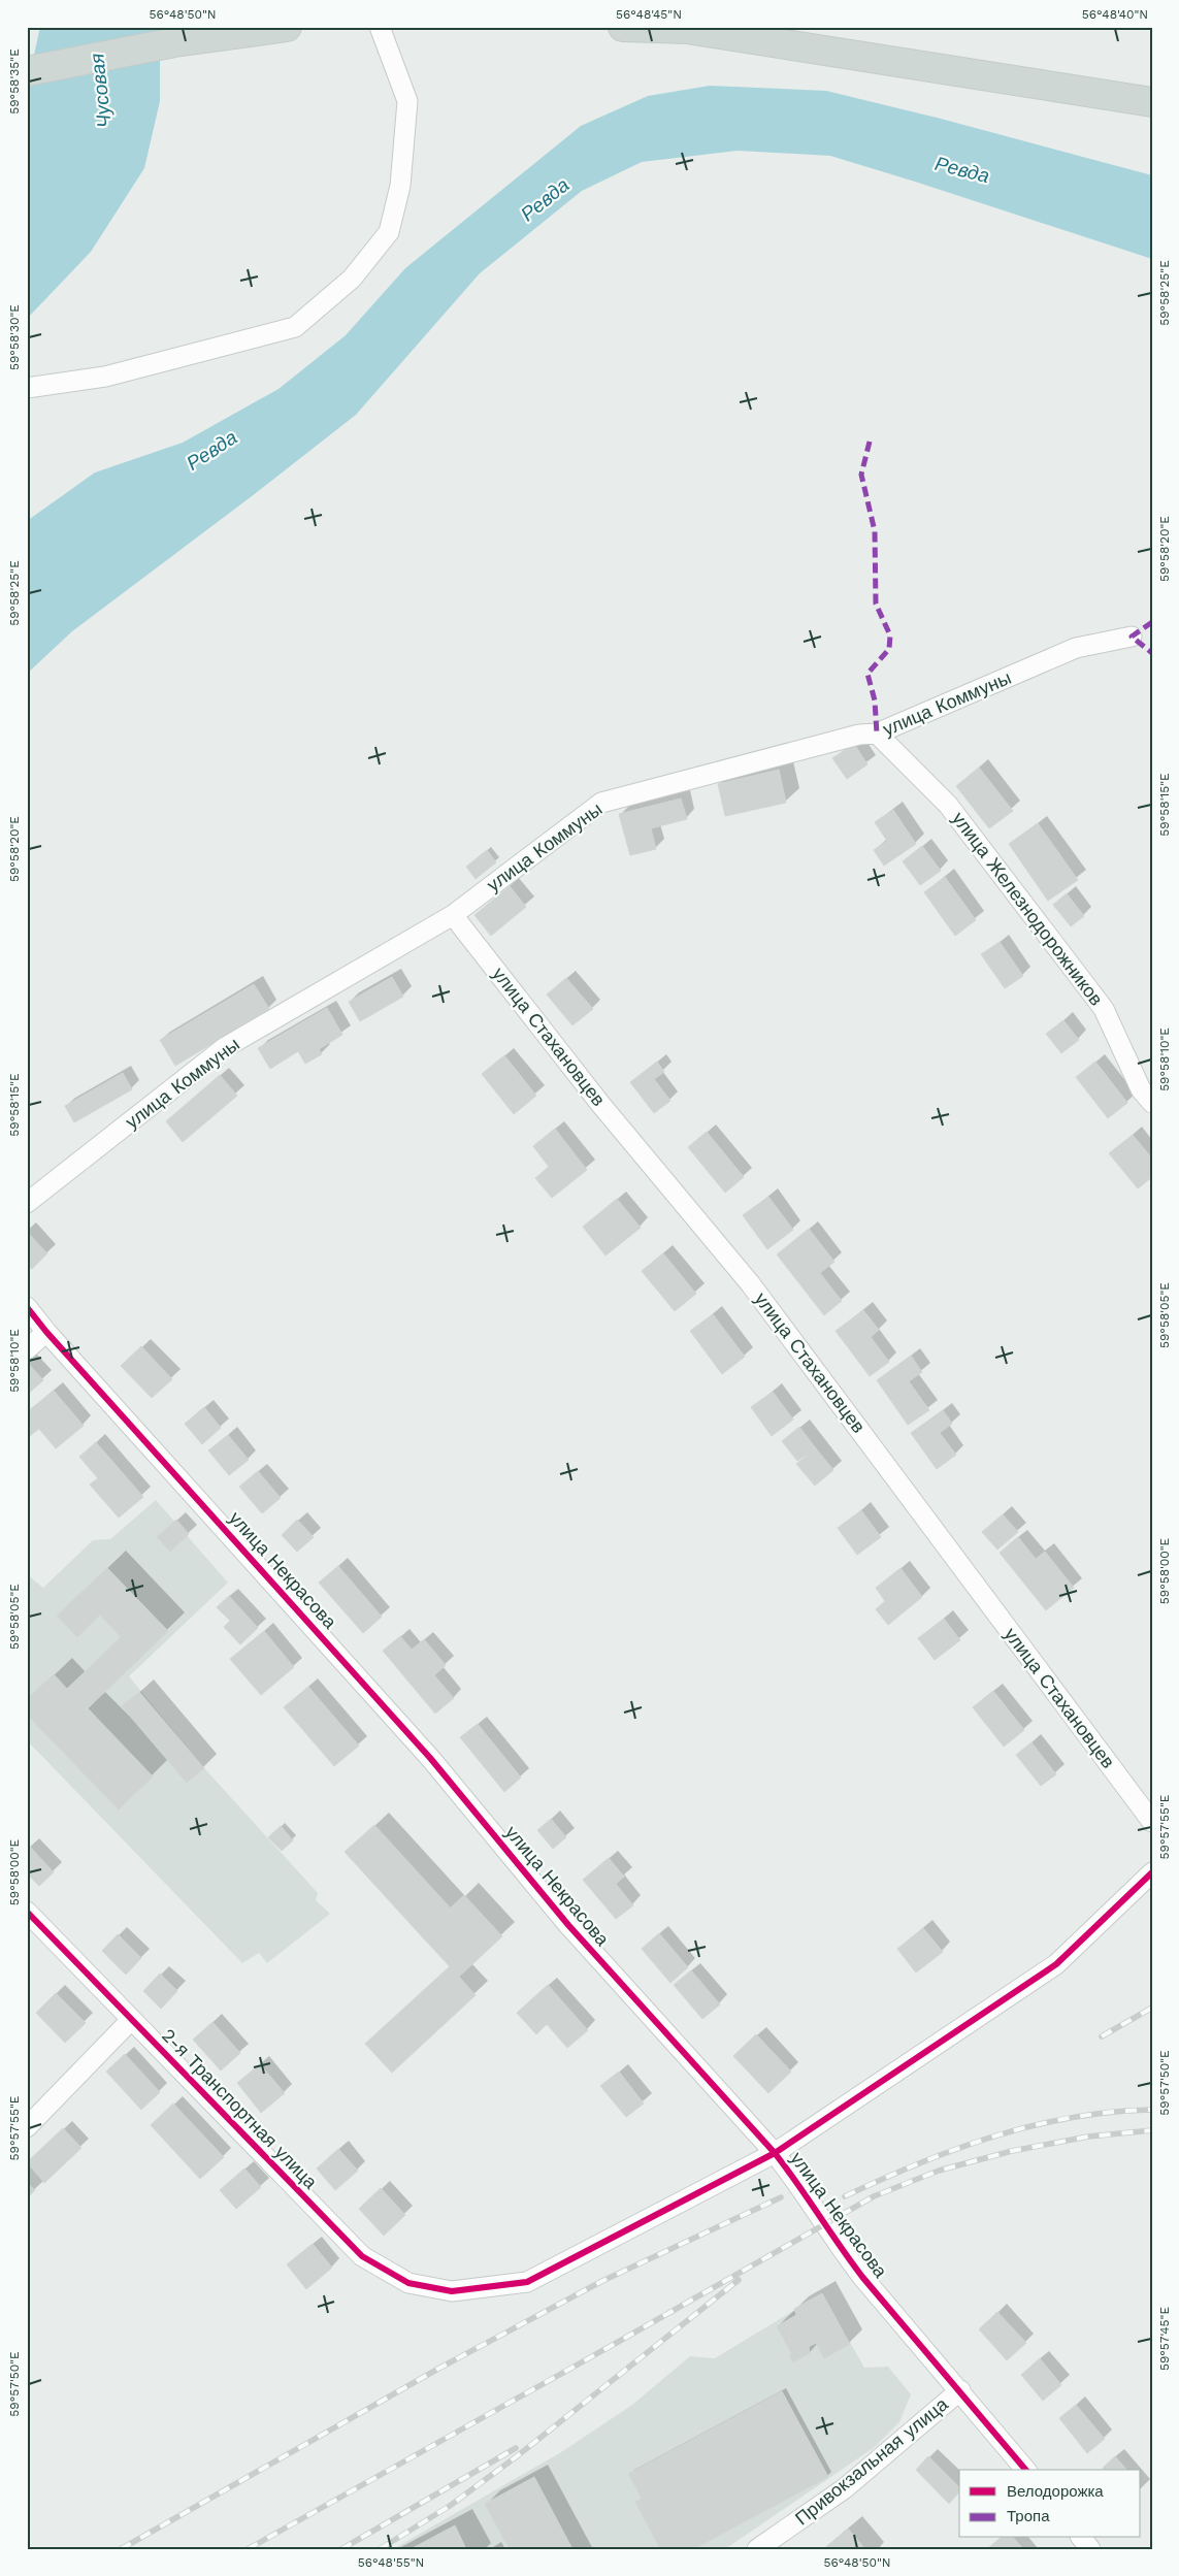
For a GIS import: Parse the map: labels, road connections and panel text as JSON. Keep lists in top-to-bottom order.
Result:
{
  "streets": {
    "street": [
      "улица Коммуны",
      "улица Железнодорожников",
      "улица Стахановцев",
      "улица Некрасова",
      "2-я Транспортная улица",
      "Привокзальная улица"
    ]
  },
  "crossings": [
    ["улица Коммуны", "улица Железнодорожников"],
    ["улица Коммуны", "улица Стахановцев"],
    ["улица Некрасова", "2-я Транспортная улица"],
    ["улица Некрасова", "Привокзальная улица"]
  ],
  "water": ["Чусовая", "Ревда"],
  "legend": ["Велодорожка", "Тропа"],
  "coordinates": [
    "56°48'50\"N",
    "56°48'45\"N",
    "56°48'40\"N",
    "59°58'35\"E",
    "59°58'25\"E",
    "59°58'30\"E",
    "59°58'20\"E",
    "59°58'15\"E",
    "59°58'10\"E",
    "59°58'05\"E",
    "59°58'00\"E",
    "59°57'55\"E",
    "59°57'50\"E",
    "59°57'45\"E",
    "56°48'55\"N"
  ]
}
